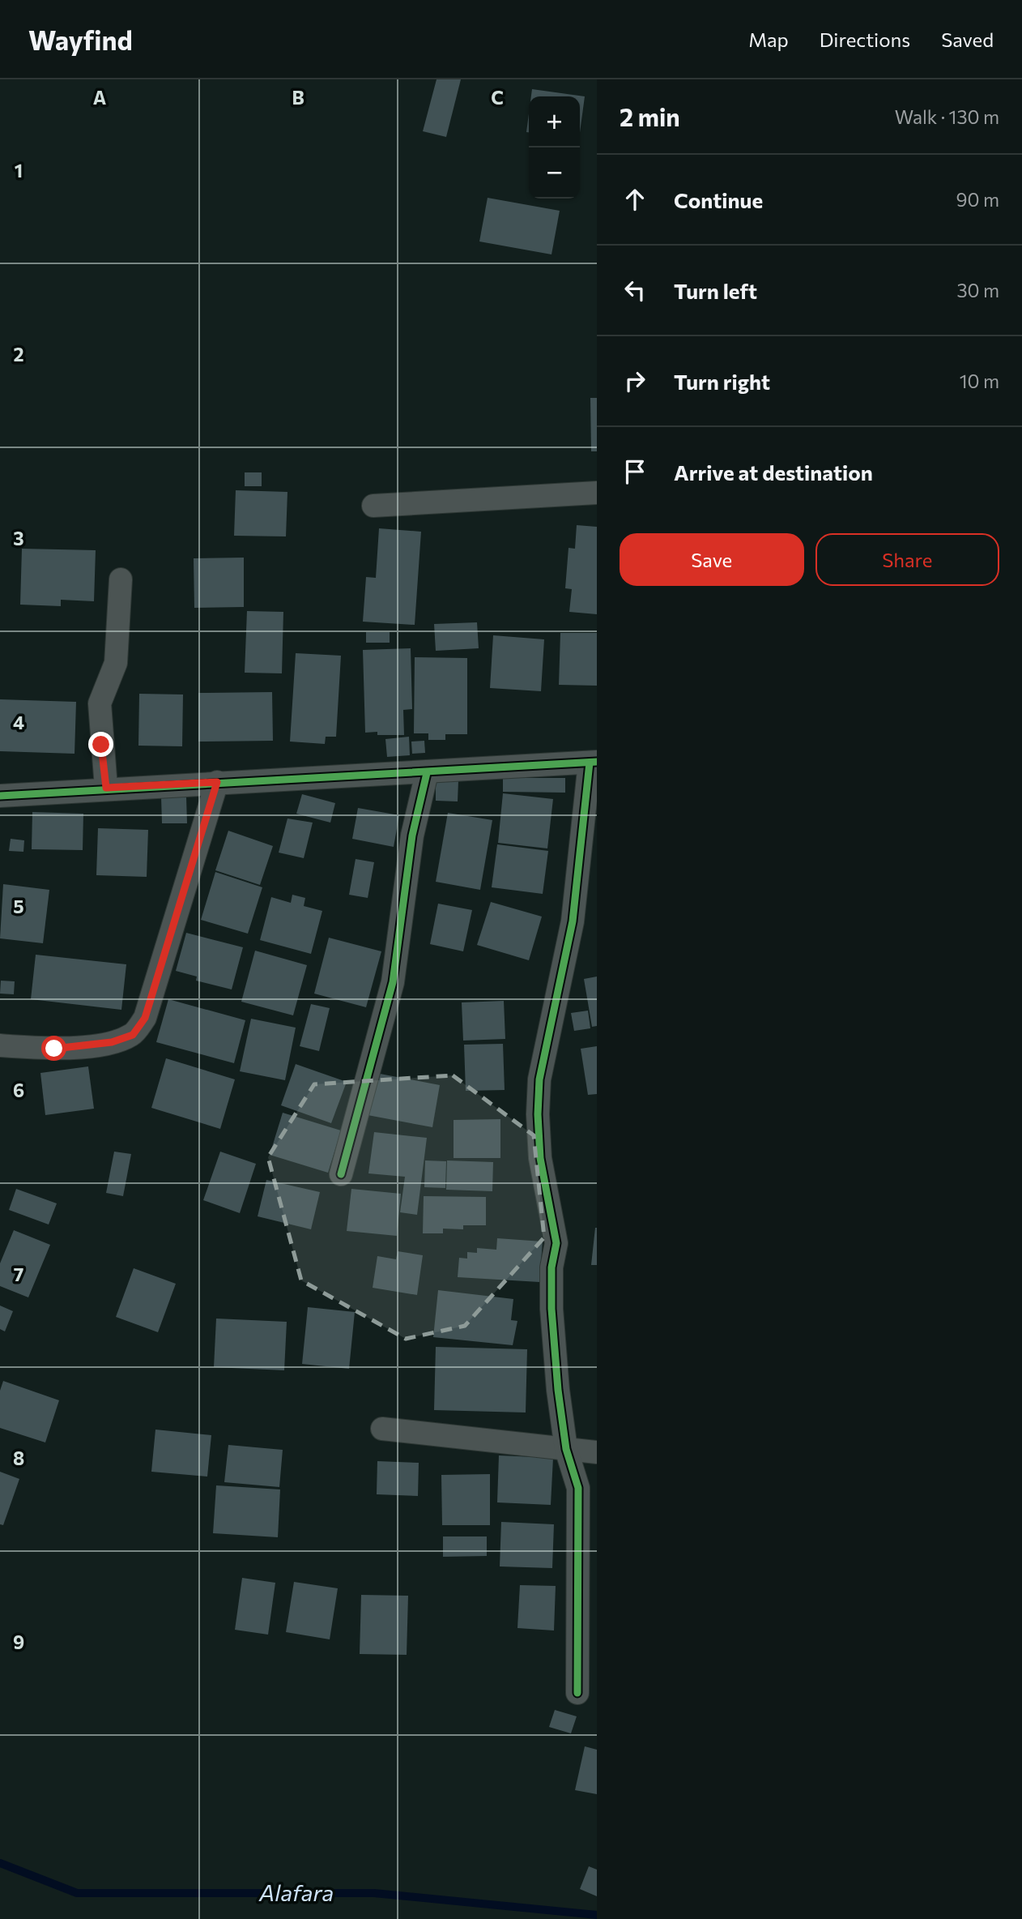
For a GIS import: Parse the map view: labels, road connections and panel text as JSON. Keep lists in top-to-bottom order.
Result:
{
  "water": ["Alafara"],
  "page": {
    "header": "Wayfind",
    "nav": ["Map", "Directions", "Saved"],
    "heading": ["2 min", "Walk · 130 m"],
    "map_buttons": ["+", "−"],
    "list": [
      ["Continue", "90 m"],
      ["Turn left", "30 m"],
      ["Turn right", "10 m"],
      "Arrive at destination"
    ],
    "buttons": ["Save", "Share"]
  },
  "grid": {
    "columns": ["A", "B", "C"],
    "rows": [
      "1",
      "2",
      "3",
      "4",
      "5",
      "6",
      "7",
      "8",
      "9"
    ]
  }
}
